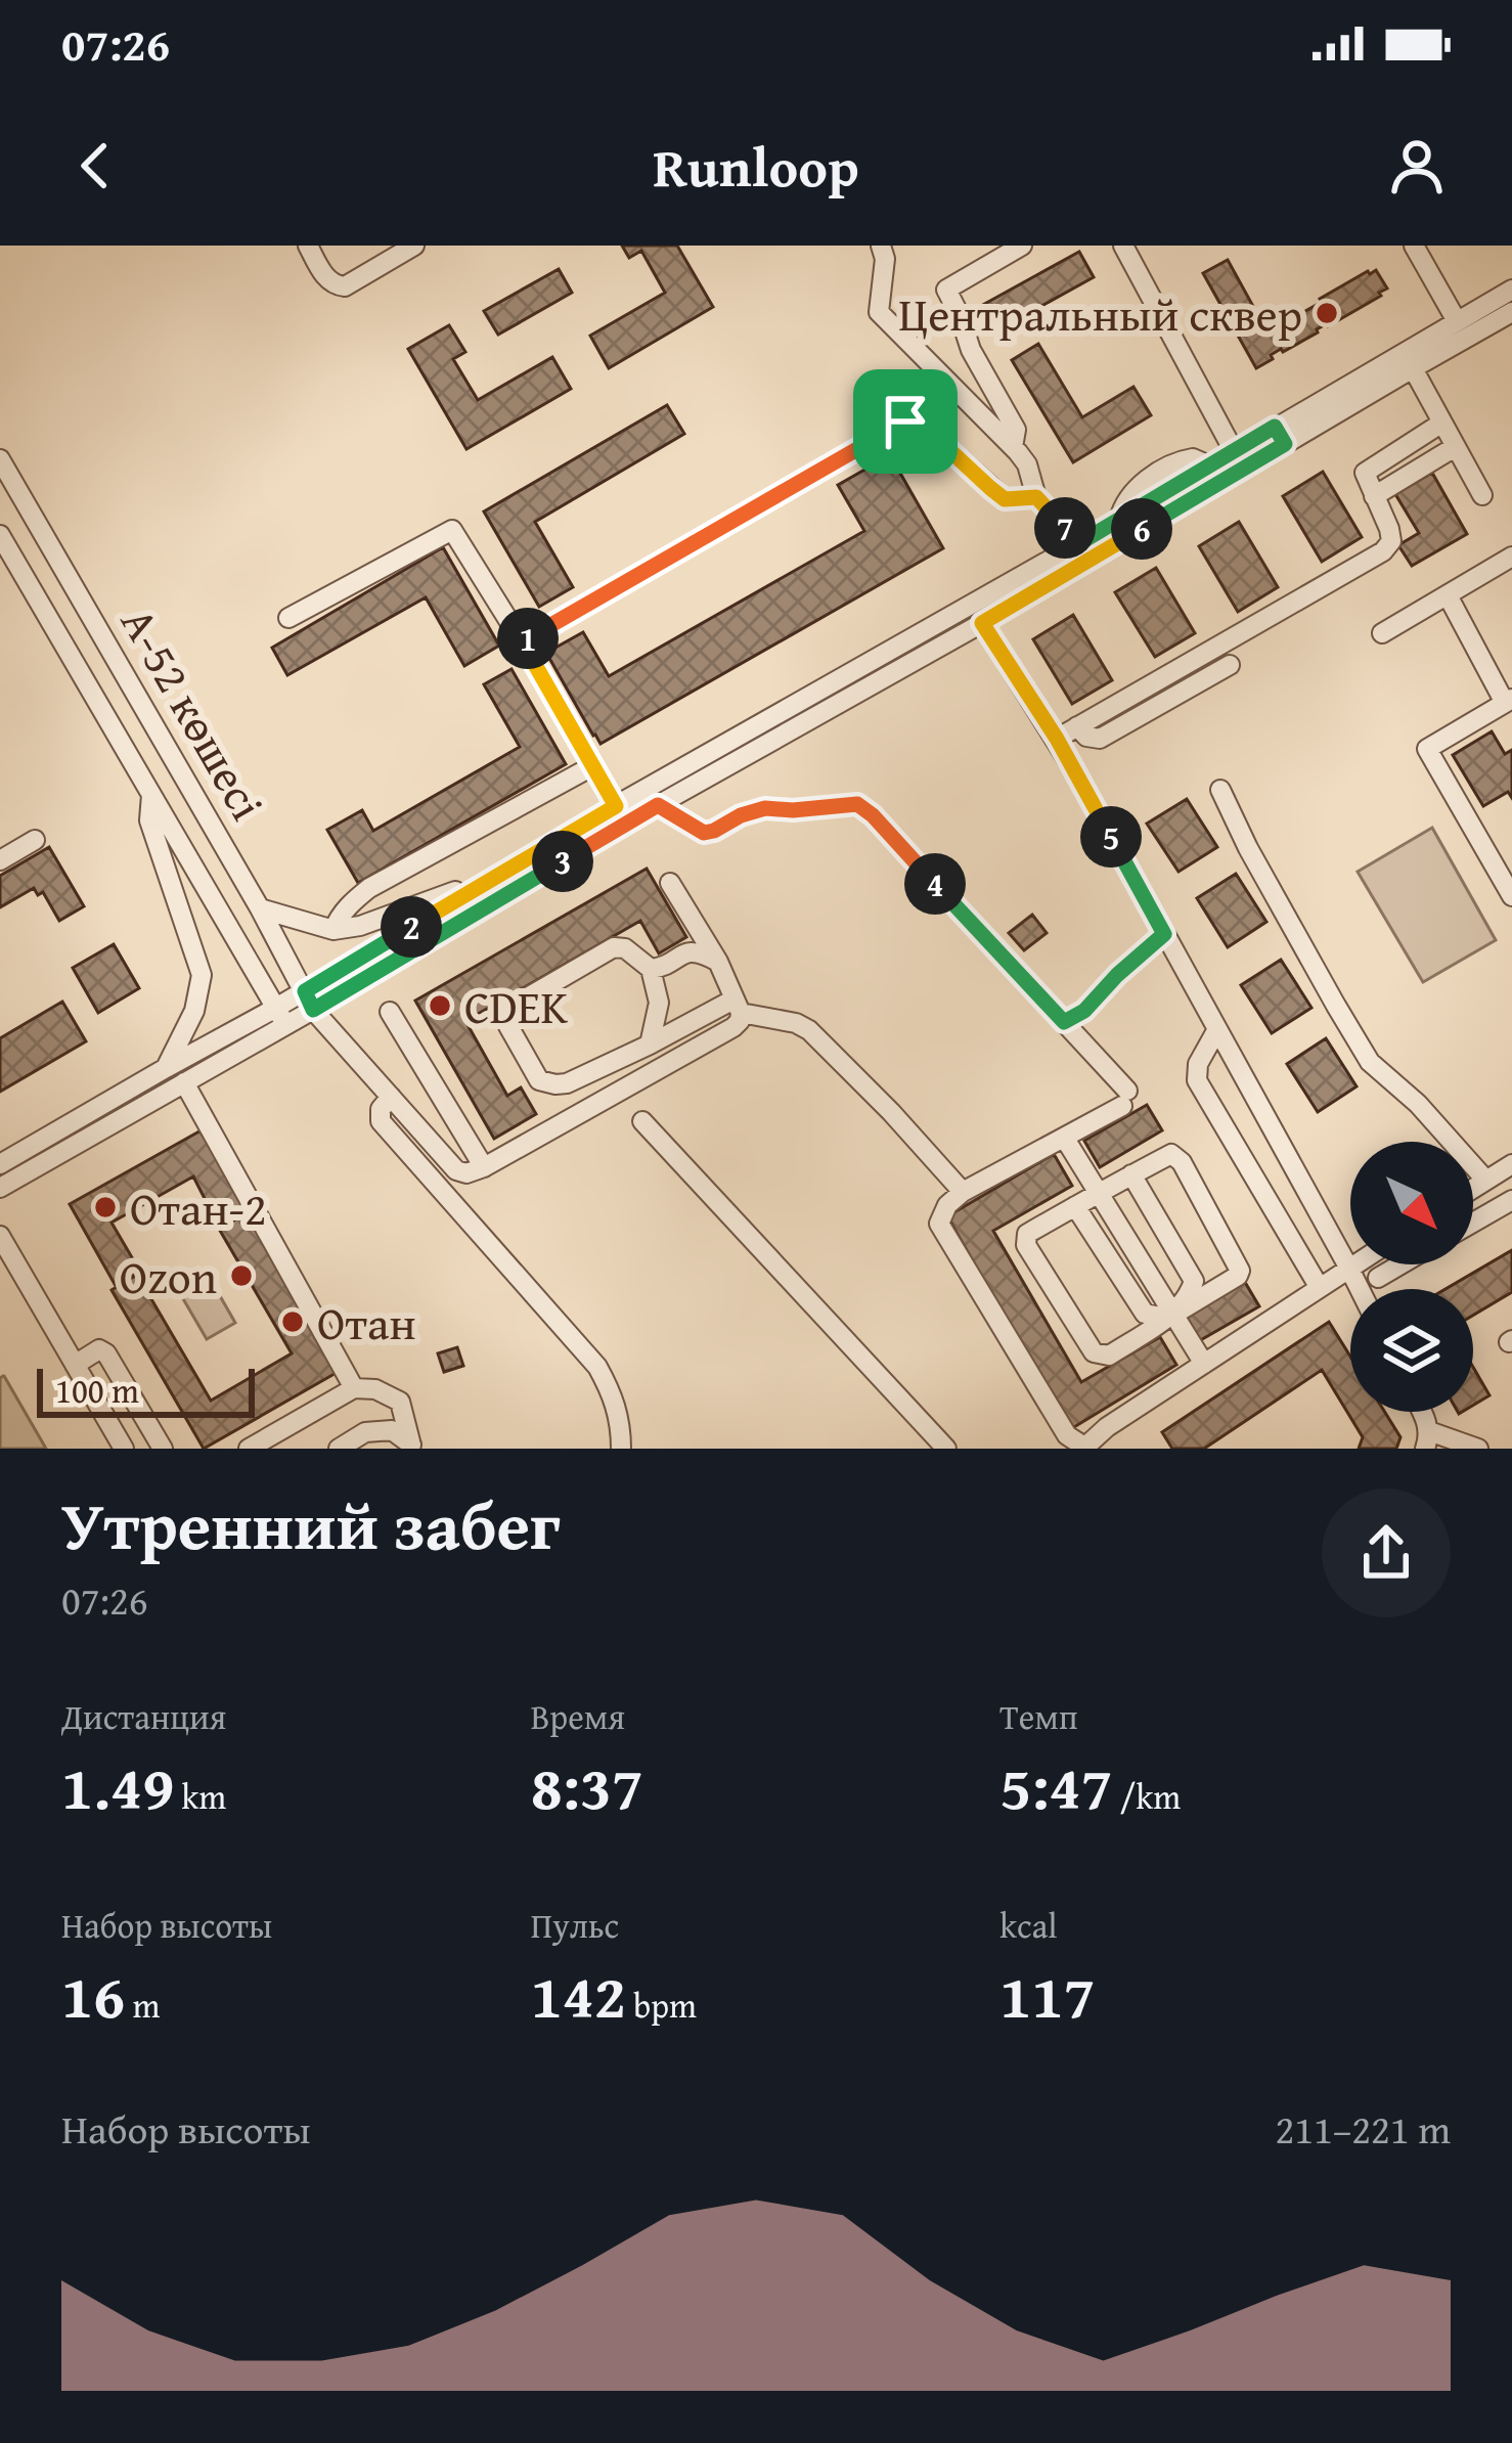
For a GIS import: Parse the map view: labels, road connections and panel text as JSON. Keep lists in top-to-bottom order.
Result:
{
  "streets": {
    "street": ["А-52 көшесі"]
  },
  "places": [
    "Центральный сквер",
    "CDEK",
    "Отан-2",
    "Ozon",
    "Отан"
  ],
  "scale_bar": "100 m",
  "north": "bottom right",
  "page": {
    "status": "07:26",
    "header": "Runloop",
    "pins": [
      "7",
      "6",
      "1",
      "5",
      "3",
      "4",
      "2"
    ],
    "scale": "100 m",
    "heading": ["Утренний забег", "07:26"],
    "stats": [
      ["Дистанция", "1.49 km"],
      ["Время", "8:37"],
      ["Темп", "5:47 /km"],
      ["Набор высоты", "16 m"],
      ["Пульс", "142 bpm"],
      ["kcal", "117"]
    ],
    "chart": ["Набор высоты", "211–221 m"]
  }
}
